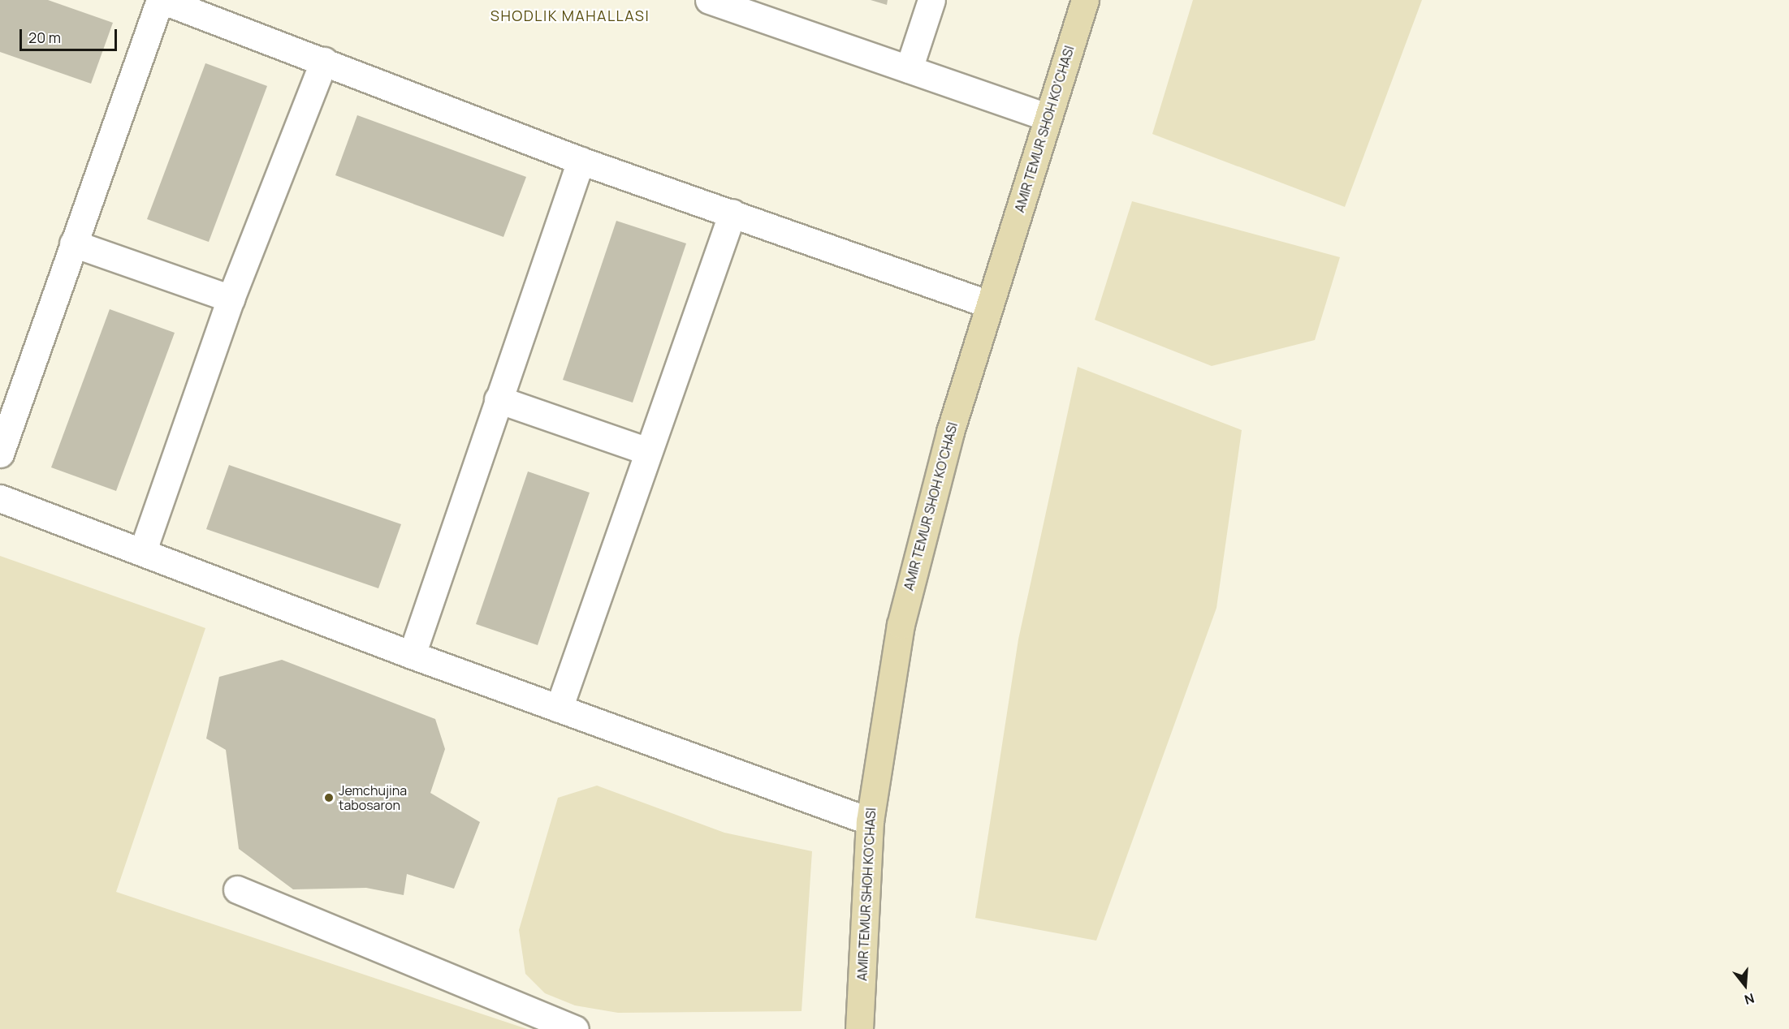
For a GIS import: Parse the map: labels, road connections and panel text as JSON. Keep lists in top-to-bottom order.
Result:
{
  "streets": {
    "main road": ["AMIR TEMUR SHOH KO‘CHASI"]
  },
  "districts": ["SHODLIK MAHALLASI"],
  "places": ["Jemchujina tabosaron"],
  "scale_bar": "20 m",
  "north": "bottom"
}
